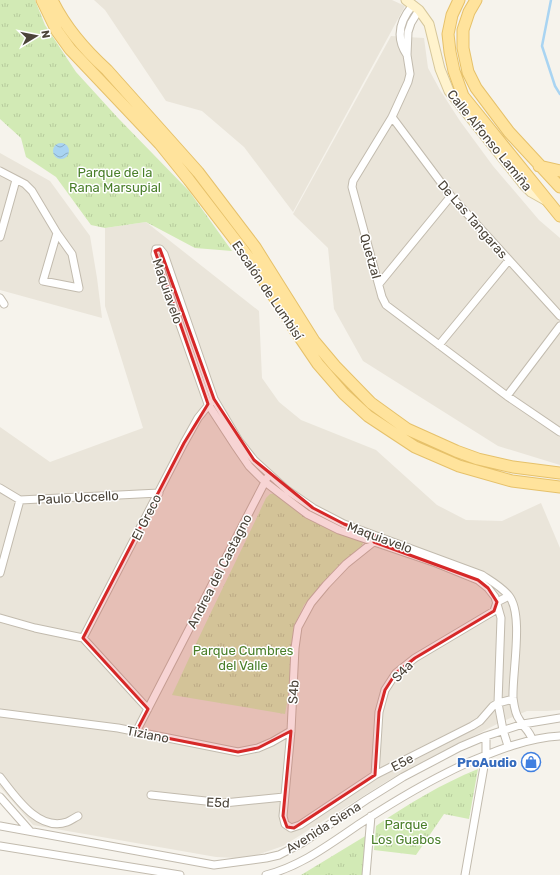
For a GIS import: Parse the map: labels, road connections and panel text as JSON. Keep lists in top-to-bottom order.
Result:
{
  "streets": {
    "main road": ["Escalón de Lumbisí"],
    "street": [
      "Calle Alfonso Lamiña",
      "De Las Tangaras",
      "Quetzal",
      "Maquiavelo",
      "Paulo Uccello",
      "El Greco",
      "Andrea del Castagno",
      "S4a",
      "S4b",
      "Tiziano",
      "E5e",
      "E5d",
      "Avenida Siena"
    ]
  },
  "crossings": [
    ["Calle Alfonso Lamiña", "Quetzal"],
    ["De Las Tangaras", "Quetzal"],
    ["Maquiavelo", "El Greco"],
    ["Maquiavelo", "Andrea del Castagno"],
    ["Maquiavelo", "S4b"],
    ["Paulo Uccello", "El Greco"],
    ["Andrea del Castagno", "Tiziano"],
    ["S4a", "E5e"],
    ["S4b", "Tiziano"],
    ["S4b", "E5e"],
    ["S4b", "E5d"]
  ],
  "parks": ["Parque de la Rana Marsupial", "Parque Cumbres del Valle", "Parque Los Guabos"],
  "places": {
    "shop": ["ProAudio"]
  },
  "north": "right"
}
